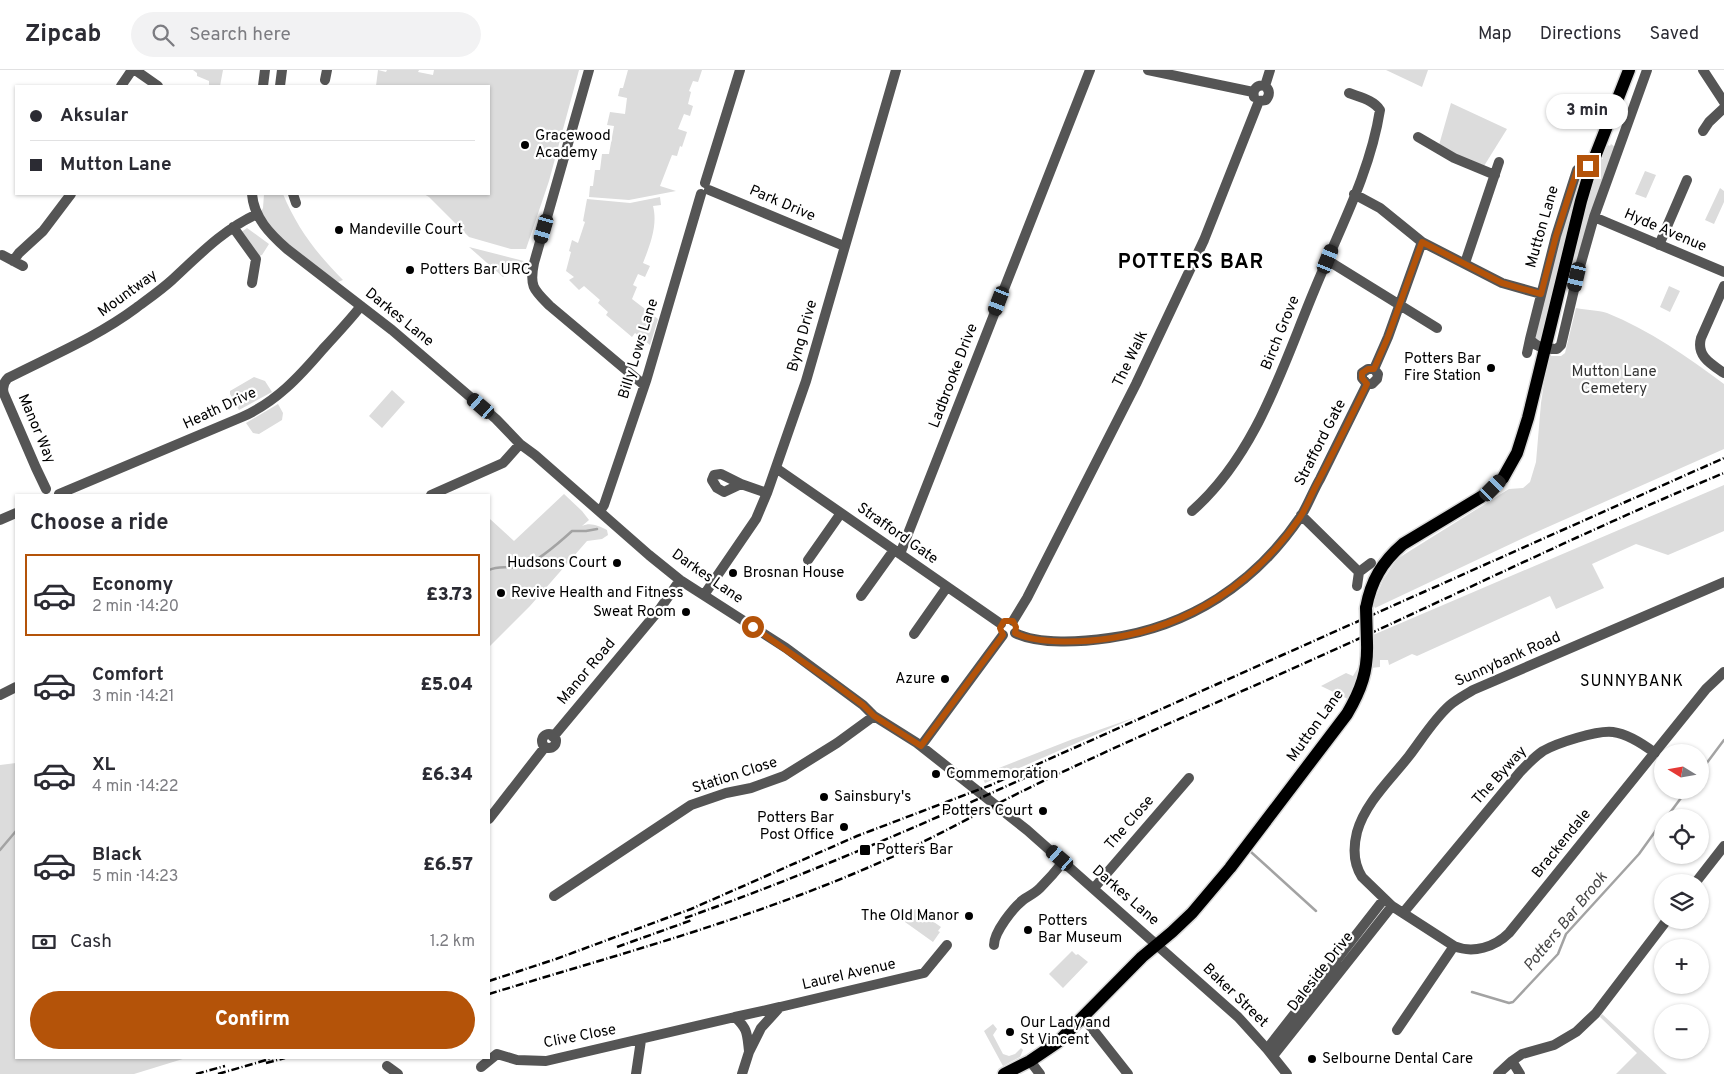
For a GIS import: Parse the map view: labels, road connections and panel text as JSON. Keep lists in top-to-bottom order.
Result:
{
  "streets": {
    "main road": ["Mutton Lane"],
    "street": [
      "Park Drive",
      "Hyde Avenue",
      "Mountway",
      "Darkes Lane",
      "Birch Grove",
      "Byng Drive",
      "Billy Lows Lane",
      "The Walk",
      "Ladbrooke Drive",
      "Heath Drive",
      "Manor Way",
      "Strafford Gate",
      "Sunnybank Road",
      "Manor Road",
      "Station Close",
      "The Byway",
      "The Close",
      "Brackendale",
      "Daleside Drive",
      "Laurel Avenue",
      "Baker Street",
      "Clive Close"
    ]
  },
  "crossings": [
    ["Park Drive", "Byng Drive"],
    ["Park Drive", "Billy Lows Lane"],
    ["Mutton Lane", "Darkes Lane"],
    ["Mutton Lane", "Baker Street"],
    ["Mountway", "Darkes Lane"],
    ["Mountway", "Manor Way"],
    ["Darkes Lane", "Byng Drive"],
    ["Darkes Lane", "Billy Lows Lane"],
    ["Darkes Lane", "Heath Drive"],
    ["Darkes Lane", "Manor Road"],
    ["Darkes Lane", "Station Close"],
    ["Darkes Lane", "The Close"],
    ["Darkes Lane", "Baker Street"],
    ["Byng Drive", "Strafford Gate"],
    ["The Walk", "Strafford Gate"],
    ["Ladbrooke Drive", "Strafford Gate"],
    ["Sunnybank Road", "Brackendale"],
    ["Sunnybank Road", "Daleside Drive"],
    ["The Byway", "Brackendale"],
    ["Brackendale", "Daleside Drive"],
    ["Daleside Drive", "Baker Street"],
    ["Laurel Avenue", "Clive Close"]
  ],
  "districts": ["POTTERS BAR", "SUNNYBANK"],
  "water": ["Potters Bar Brook"],
  "parks": ["Mutton Lane Cemetery"],
  "places": {
    "other": [
      "Gracewood Academy",
      "Mandeville Court",
      "Potters Bar URC",
      "Potters Bar Fire Station",
      "Hudsons Court",
      "Brosnan House",
      "Revive Health and Fitness",
      "Sweat Room",
      "Azure",
      "Commemoration",
      "Sainsbury's",
      "Potters Court",
      "Potters Bar Post Office",
      "The Old Manor",
      "Potters Bar Museum",
      "Our Lady and St Vincent",
      "Selbourne Dental Care"
    ],
    "transit": ["Potters Bar"]
  },
  "north": "left",
  "page": {
    "header": "Zipcab",
    "search": "Search here",
    "nav": ["Map", "Directions", "Saved"],
    "banner": ["Aksular", "Mutton Lane"],
    "bubble": "3 min",
    "heading": "Choose a ride",
    "list": [
      {
        "name": "Economy",
        "note": "2 min · 14:20",
        "value": "£3.73"
      },
      {
        "name": "Comfort",
        "note": "3 min · 14:21",
        "value": "£5.04"
      },
      {
        "name": "XL",
        "note": "4 min · 14:22",
        "value": "£6.34"
      },
      {
        "name": "Black",
        "note": "5 min · 14:23",
        "value": "£6.57"
      }
    ],
    "map_buttons": ["+", "−"],
    "pay": ["Cash", "1.2 km"],
    "buttons": "Confirm"
  }
}
